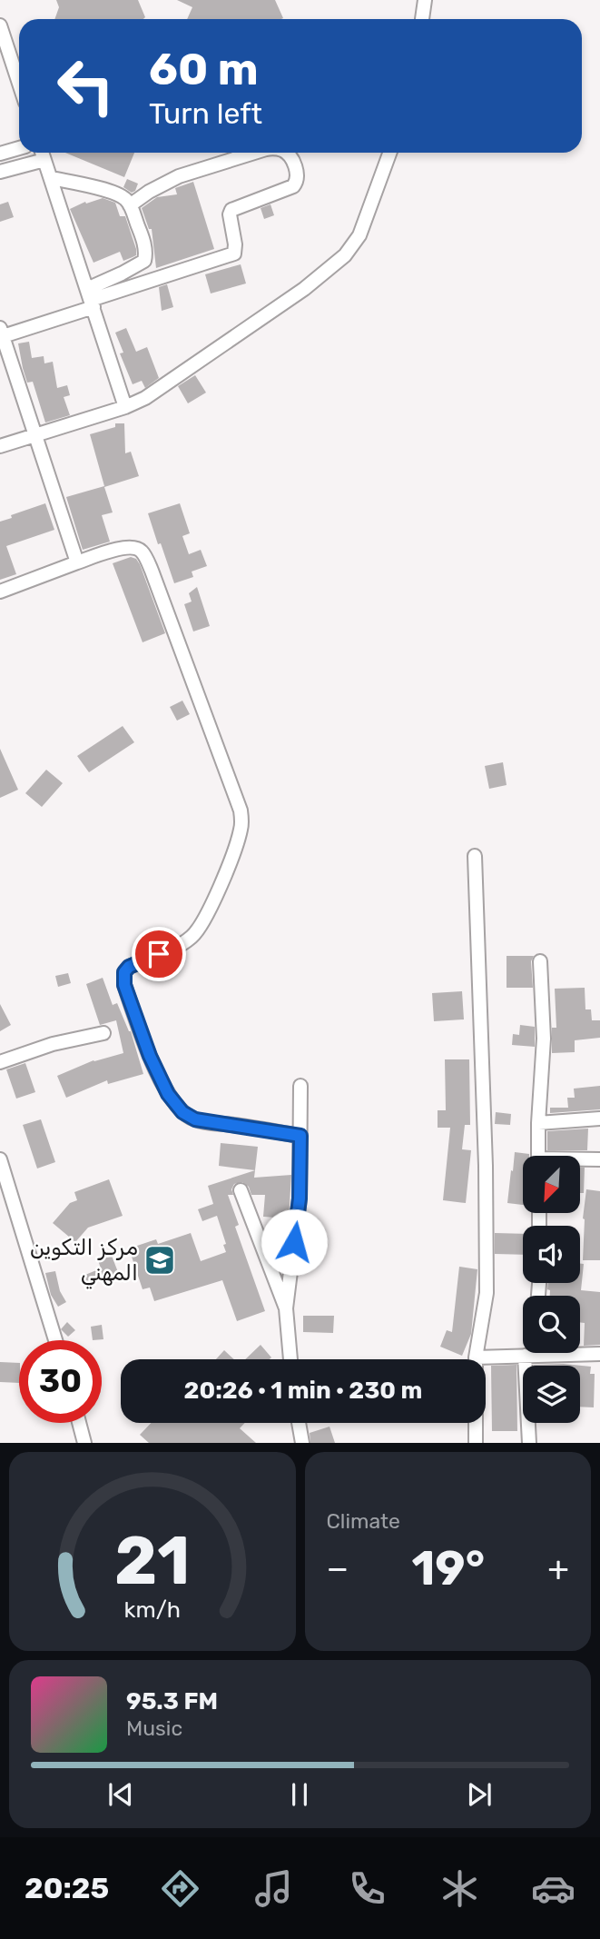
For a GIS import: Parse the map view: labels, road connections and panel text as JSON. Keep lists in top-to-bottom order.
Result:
{
  "places": {
    "school or university": ["مركز التكوين المهني"]
  },
  "north": "bottom left",
  "page": {
    "turn": ["60 m", "Turn left"],
    "limit": "30",
    "trip": "20:26 · 1 min · 230 m",
    "tile": "Climate",
    "heat": ["−", "19°", "+"],
    "song": ["95.3 FM", "Music"],
    "tabs": "20:25",
    "gauge": ["21", "km/h"]
  }
}
